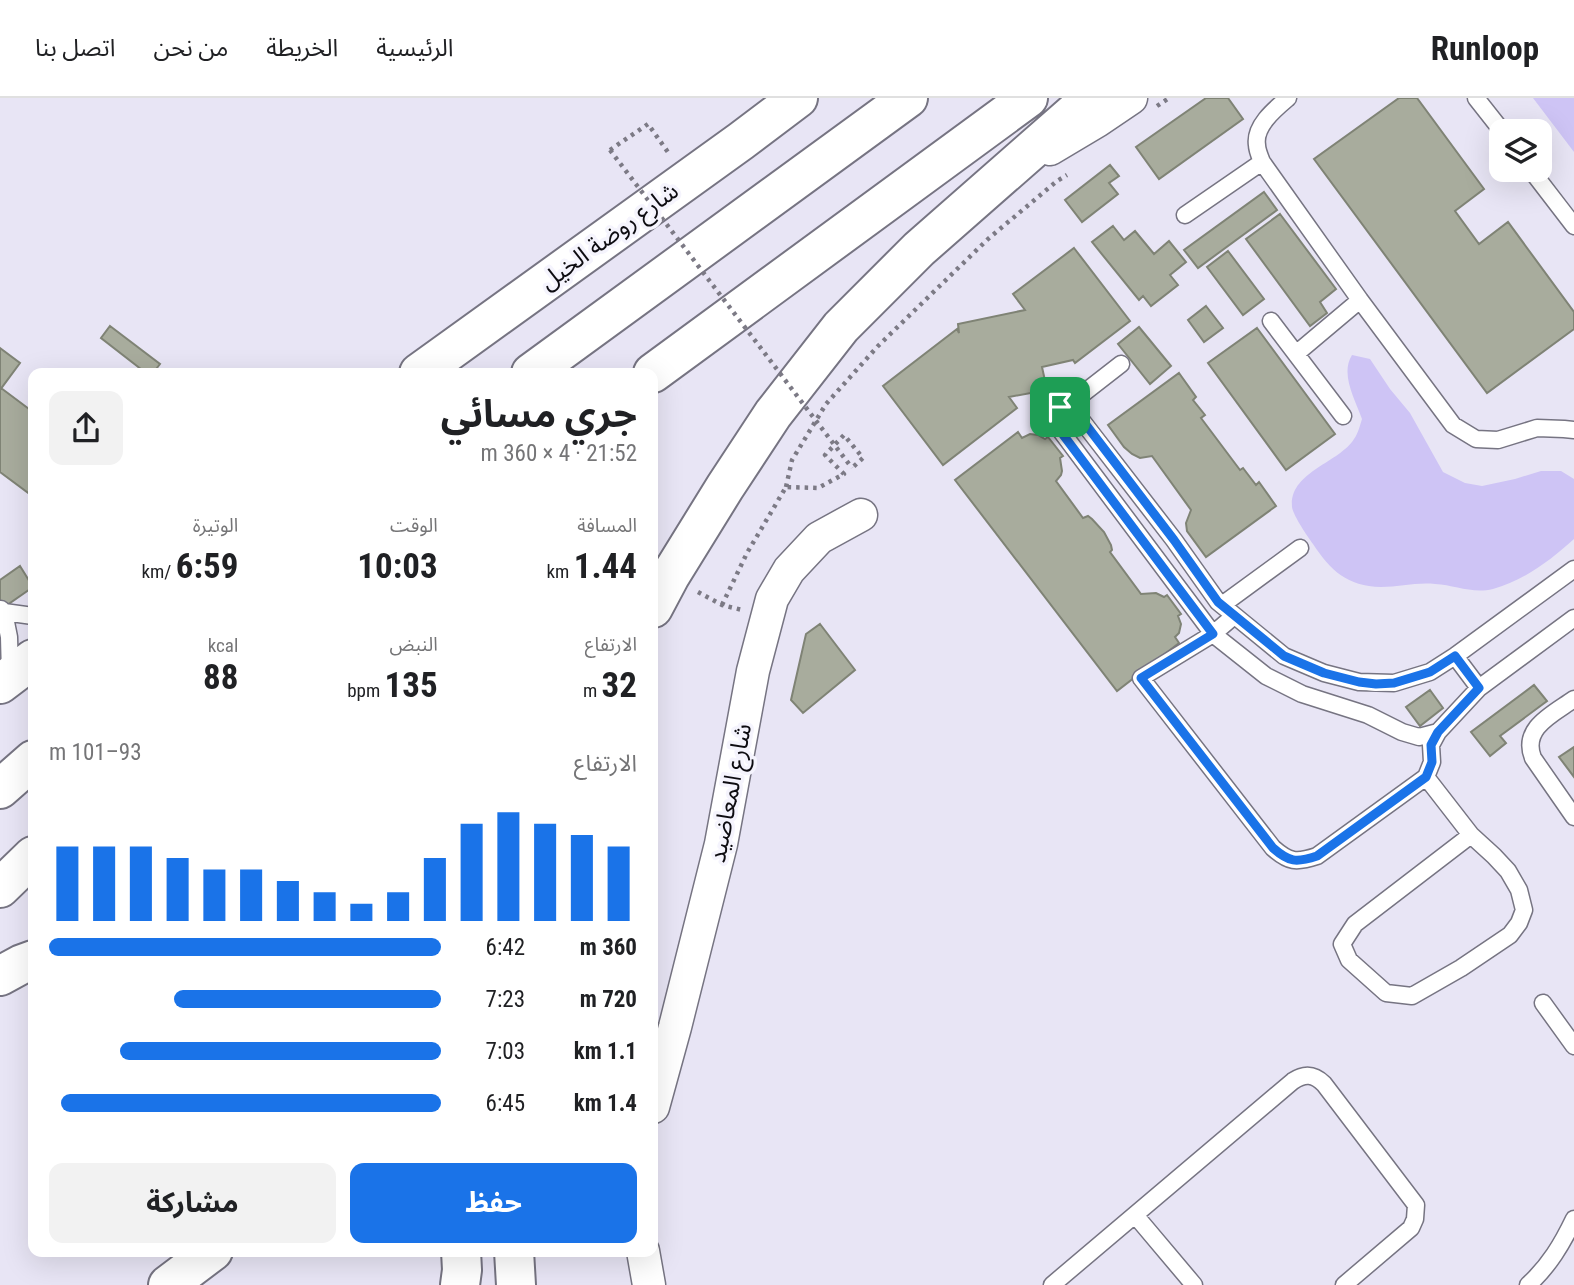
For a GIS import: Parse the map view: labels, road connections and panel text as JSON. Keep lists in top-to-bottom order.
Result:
{
  "streets": {
    "main road": ["شارع روضة الخيل"],
    "street": ["شارع المعاضيد"]
  },
  "page": {
    "header": "Runloop",
    "nav": [
      "الرئيسية",
      "الخريطة",
      "من نحن",
      "اتصل بنا"
    ],
    "heading": ["جري مسائي", "21:52 · 4 × 360 m"],
    "stats": [
      ["المسافة", "1.44 km"],
      ["الوقت", "10:03"],
      ["الوتيرة", "6:59 /km"],
      ["الارتفاع", "32 m"],
      ["النبض", "135 bpm"],
      ["kcal", "88"]
    ],
    "chart": ["الارتفاع", "93–101 m"],
    "list": [
      {
        "name": "360 m",
        "note": "6:42"
      },
      {
        "name": "720 m",
        "note": "7:23"
      },
      {
        "name": "1.1 km",
        "note": "7:03"
      },
      {
        "name": "1.4 km",
        "note": "6:45"
      }
    ],
    "buttons": ["حفظ", "مشاركة"]
  }
}
